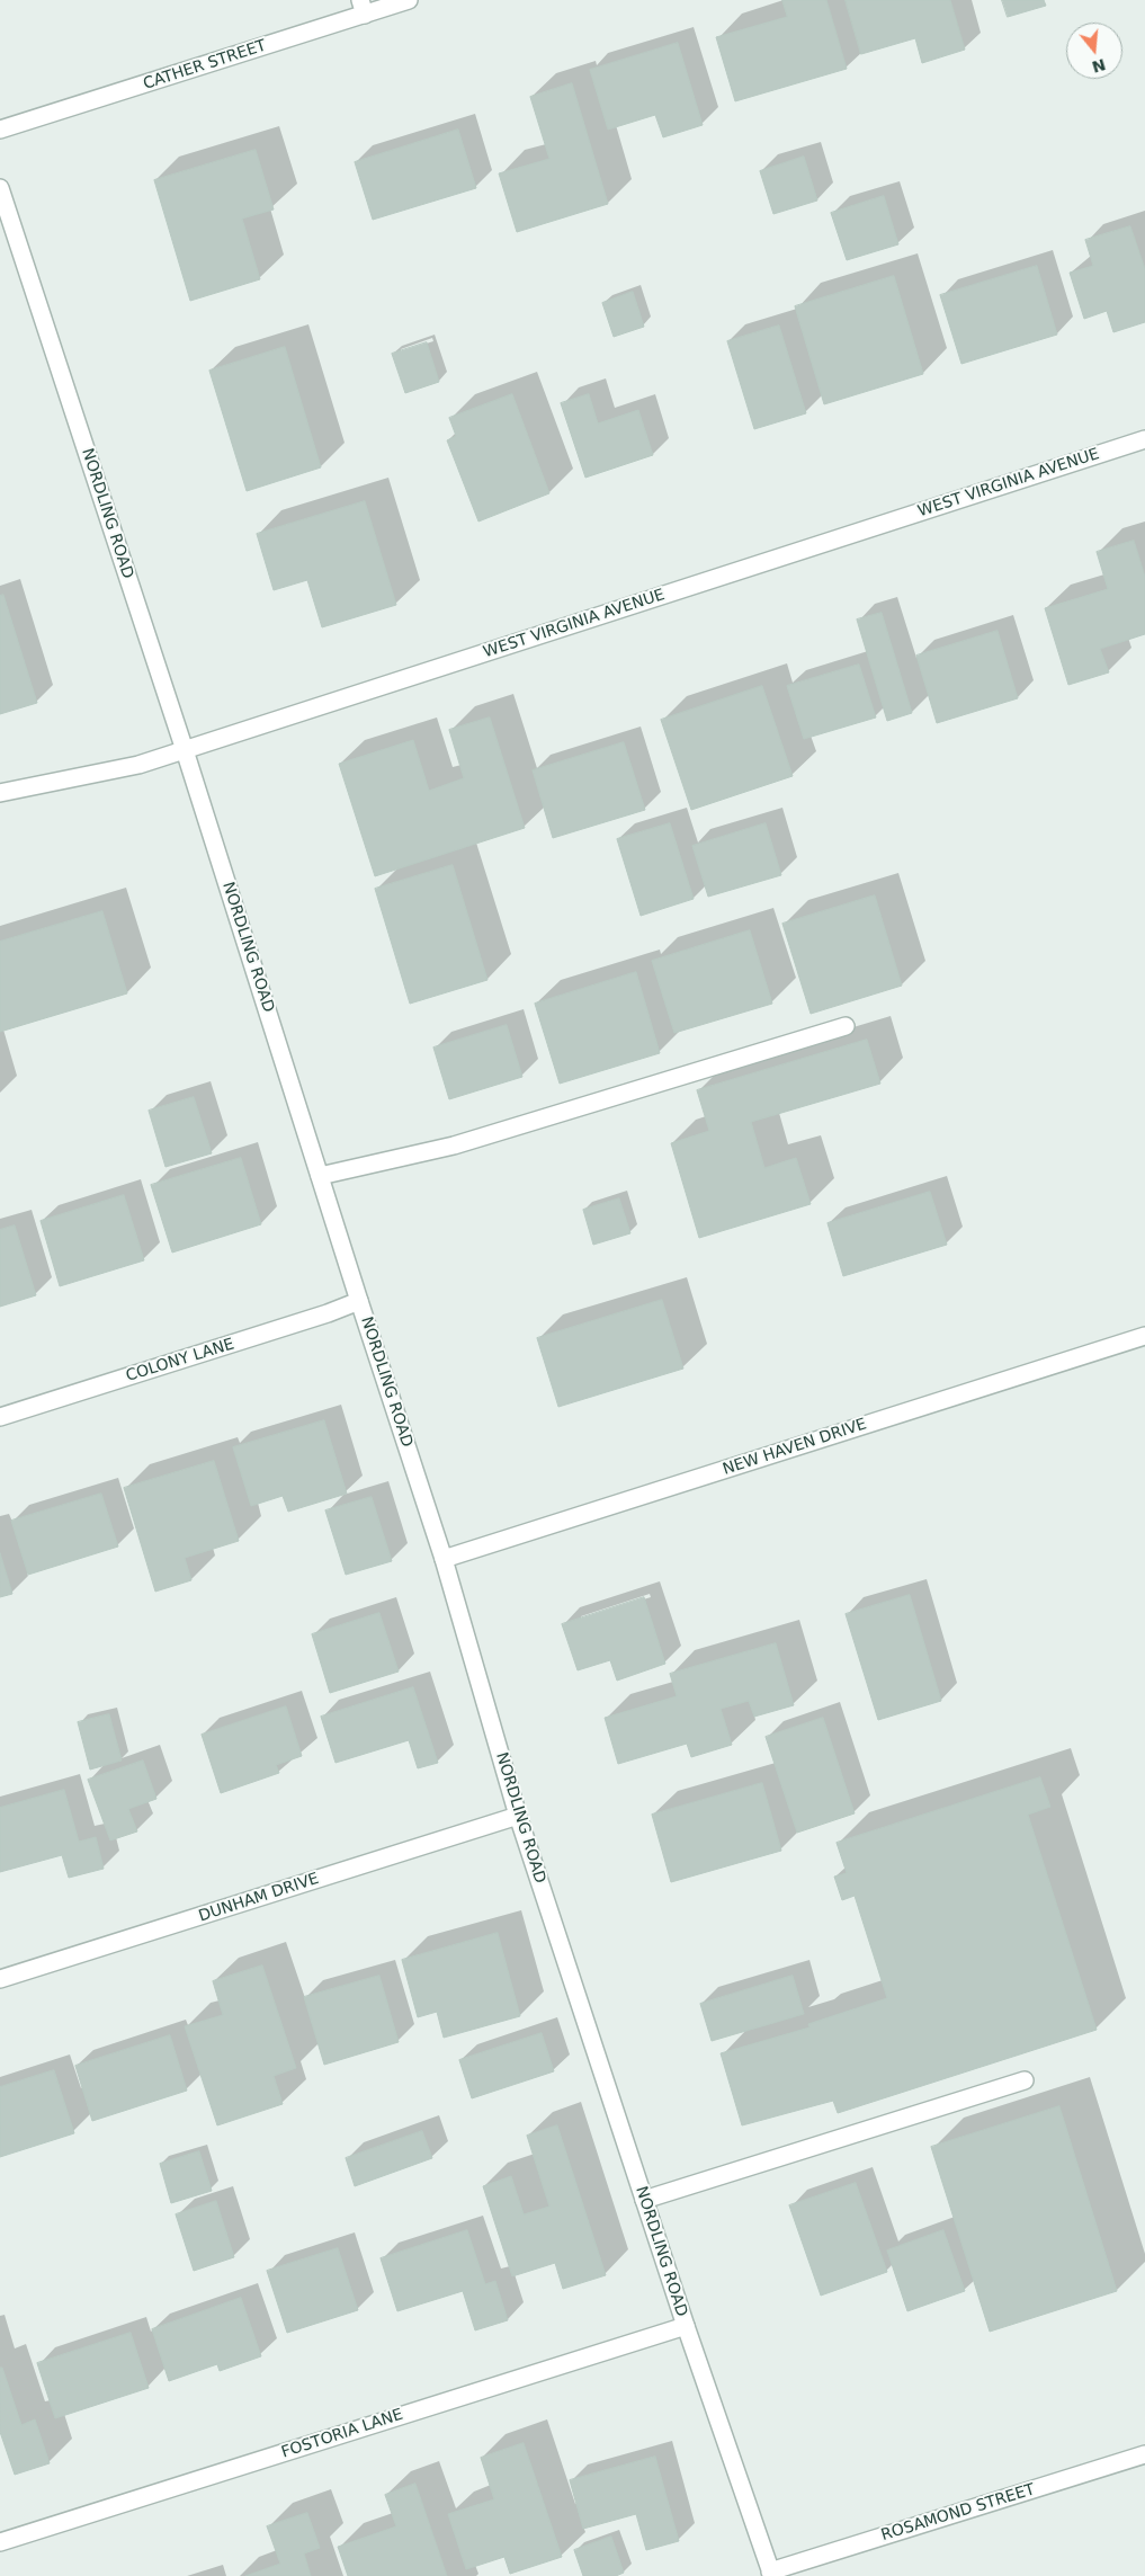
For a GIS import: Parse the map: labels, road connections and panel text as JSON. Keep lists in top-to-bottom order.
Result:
{
  "streets": {
    "street": [
      "CATHER STREET",
      "WEST VIRGINIA AVENUE",
      "NORDLING ROAD",
      "COLONY LANE",
      "NEW HAVEN DRIVE",
      "DUNHAM DRIVE",
      "FOSTORIA LANE",
      "ROSAMOND STREET"
    ]
  },
  "crossings": [
    ["WEST VIRGINIA AVENUE", "NORDLING ROAD"],
    ["NORDLING ROAD", "COLONY LANE"],
    ["NORDLING ROAD", "NEW HAVEN DRIVE"],
    ["NORDLING ROAD", "DUNHAM DRIVE"],
    ["NORDLING ROAD", "FOSTORIA LANE"],
    ["NORDLING ROAD", "ROSAMOND STREET"]
  ],
  "north": "bottom"
}
